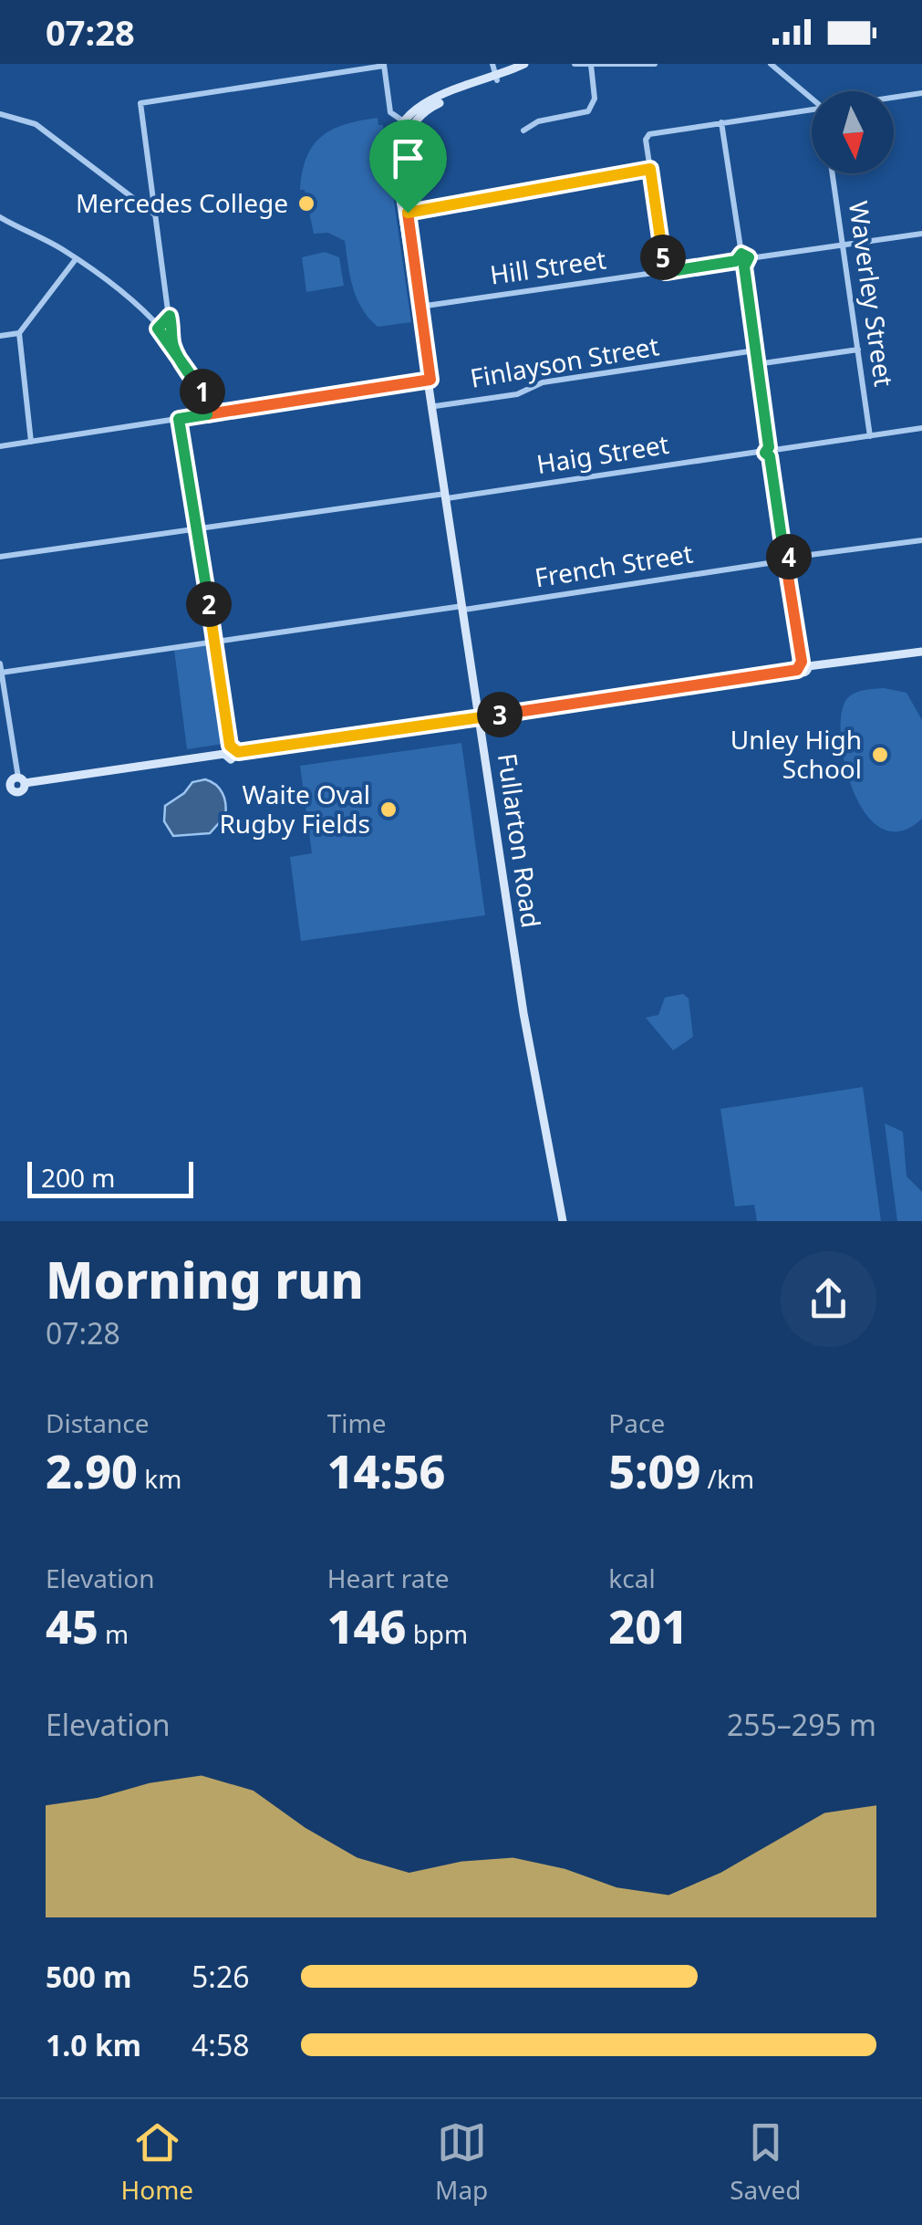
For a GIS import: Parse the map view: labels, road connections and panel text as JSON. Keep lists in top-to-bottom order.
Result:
{
  "streets": {
    "main road": ["Fullarton Road"],
    "street": [
      "Hill Street",
      "Waverley Street",
      "Finlayson Street",
      "Haig Street",
      "French Street"
    ]
  },
  "crossings": [
    ["Hill Street", "Fullarton Road"],
    ["Waverley Street", "Haig Street"],
    ["Finlayson Street", "Fullarton Road"],
    ["Haig Street", "Fullarton Road"],
    ["French Street", "Fullarton Road"]
  ],
  "places": ["Mercedes College", "Unley High School", "Waite Oval Rugby Fields"],
  "scale_bar": "200 m",
  "north": "bottom",
  "page": {
    "status": "07:28",
    "pins": [
      "5",
      "1",
      "4",
      "2",
      "3"
    ],
    "scale": "200 m",
    "heading": ["Morning run", "07:28"],
    "stats": [
      ["Distance", "2.90 km"],
      ["Time", "14:56"],
      ["Pace", "5:09 /km"],
      ["Elevation", "45 m"],
      ["Heart rate", "146 bpm"],
      ["kcal", "201"]
    ],
    "chart": ["Elevation", "255–295 m"],
    "list": [
      {
        "name": "500 m",
        "note": "5:26"
      },
      {
        "name": "1.0 km",
        "note": "4:58"
      }
    ],
    "tabs": ["Home", "Map", "Saved"]
  }
}
